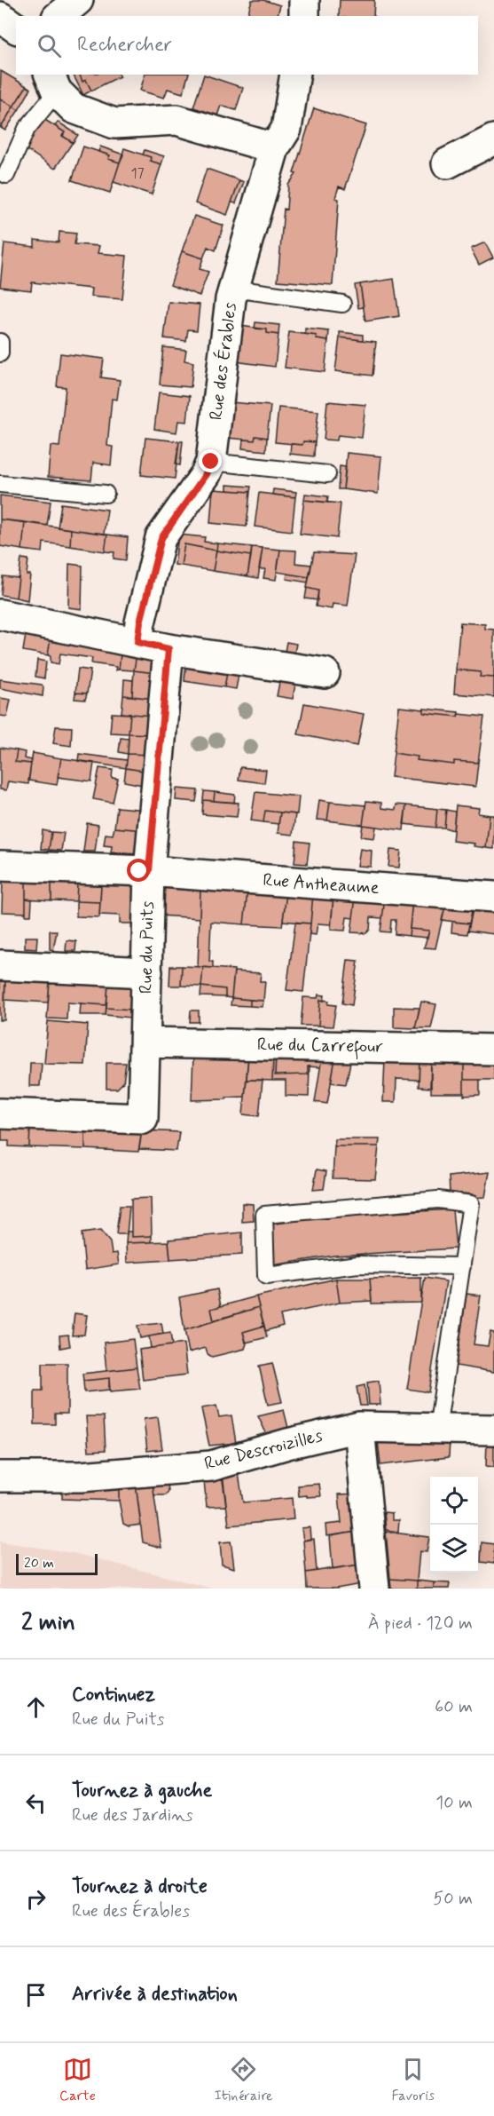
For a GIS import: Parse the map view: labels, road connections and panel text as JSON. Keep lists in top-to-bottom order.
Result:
{
  "streets": {
    "street": [
      "Rue des Érables",
      "Rue Antheaume",
      "Rue du Puits",
      "Rue du Carrefour",
      "Rue Descroizilles"
    ]
  },
  "crossings": [
    ["Rue Antheaume", "Rue du Puits"],
    ["Rue du Puits", "Rue du Carrefour"]
  ],
  "house_numbers": ["17"],
  "scale_bar": "20 m",
  "page": {
    "search": "Rechercher",
    "scale": "20 m",
    "heading": ["2 min", "À pied · 120 m"],
    "list": [
      ["Continuez", "Rue du Puits", "60 m"],
      ["Tournez à gauche", "Rue des Jardins", "10 m"],
      ["Tournez à droite", "Rue des Érables", "50 m"],
      "Arrivée à destination"
    ],
    "nav": ["Carte", "Itinéraire", "Favoris"]
  }
}
